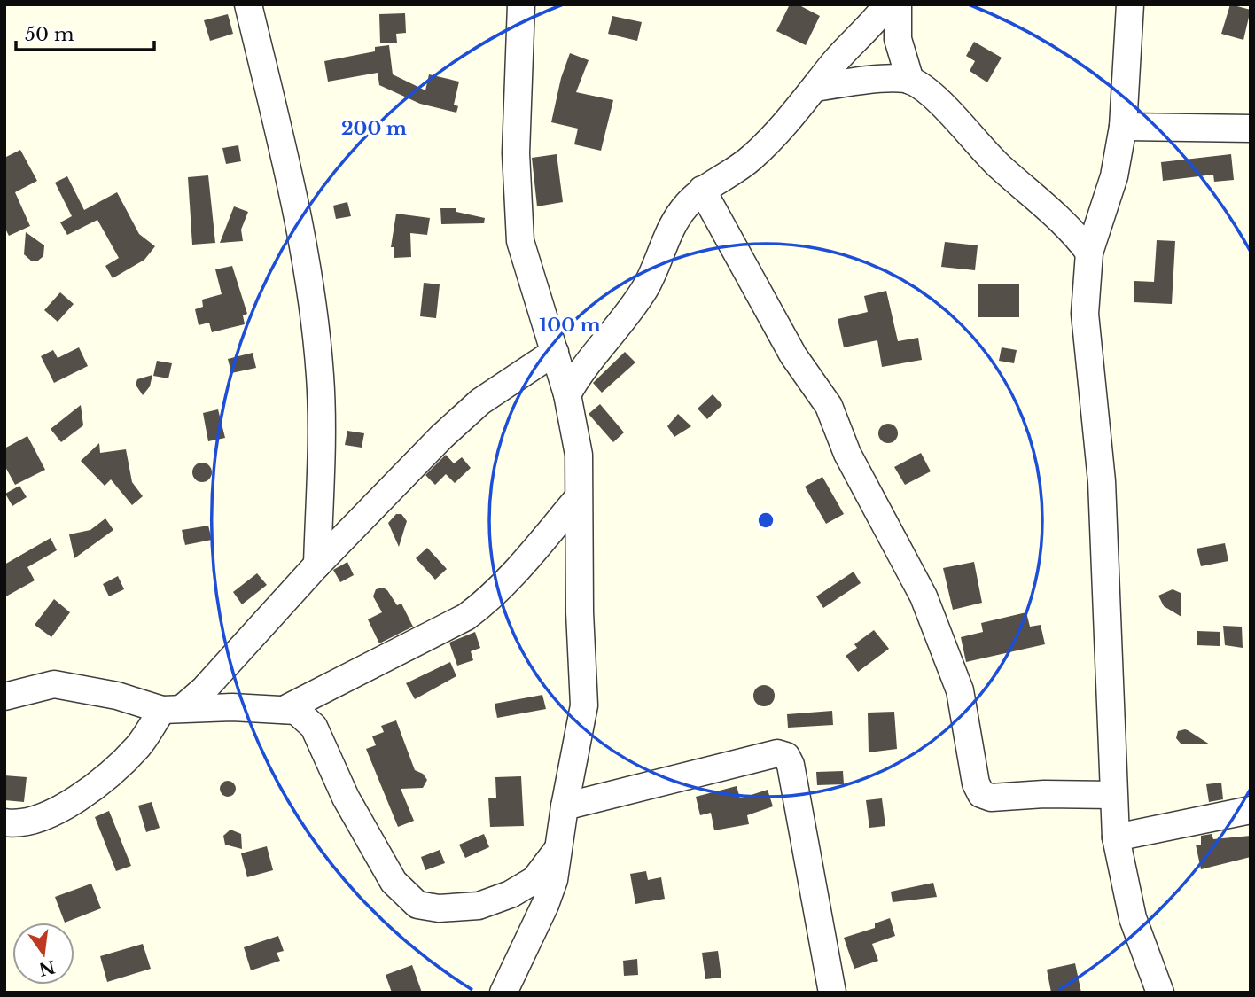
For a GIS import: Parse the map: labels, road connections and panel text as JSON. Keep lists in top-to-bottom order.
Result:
{
  "scale_bar": "50 m",
  "north": "bottom",
  "rings": ["200 m", "100 m"]
}
